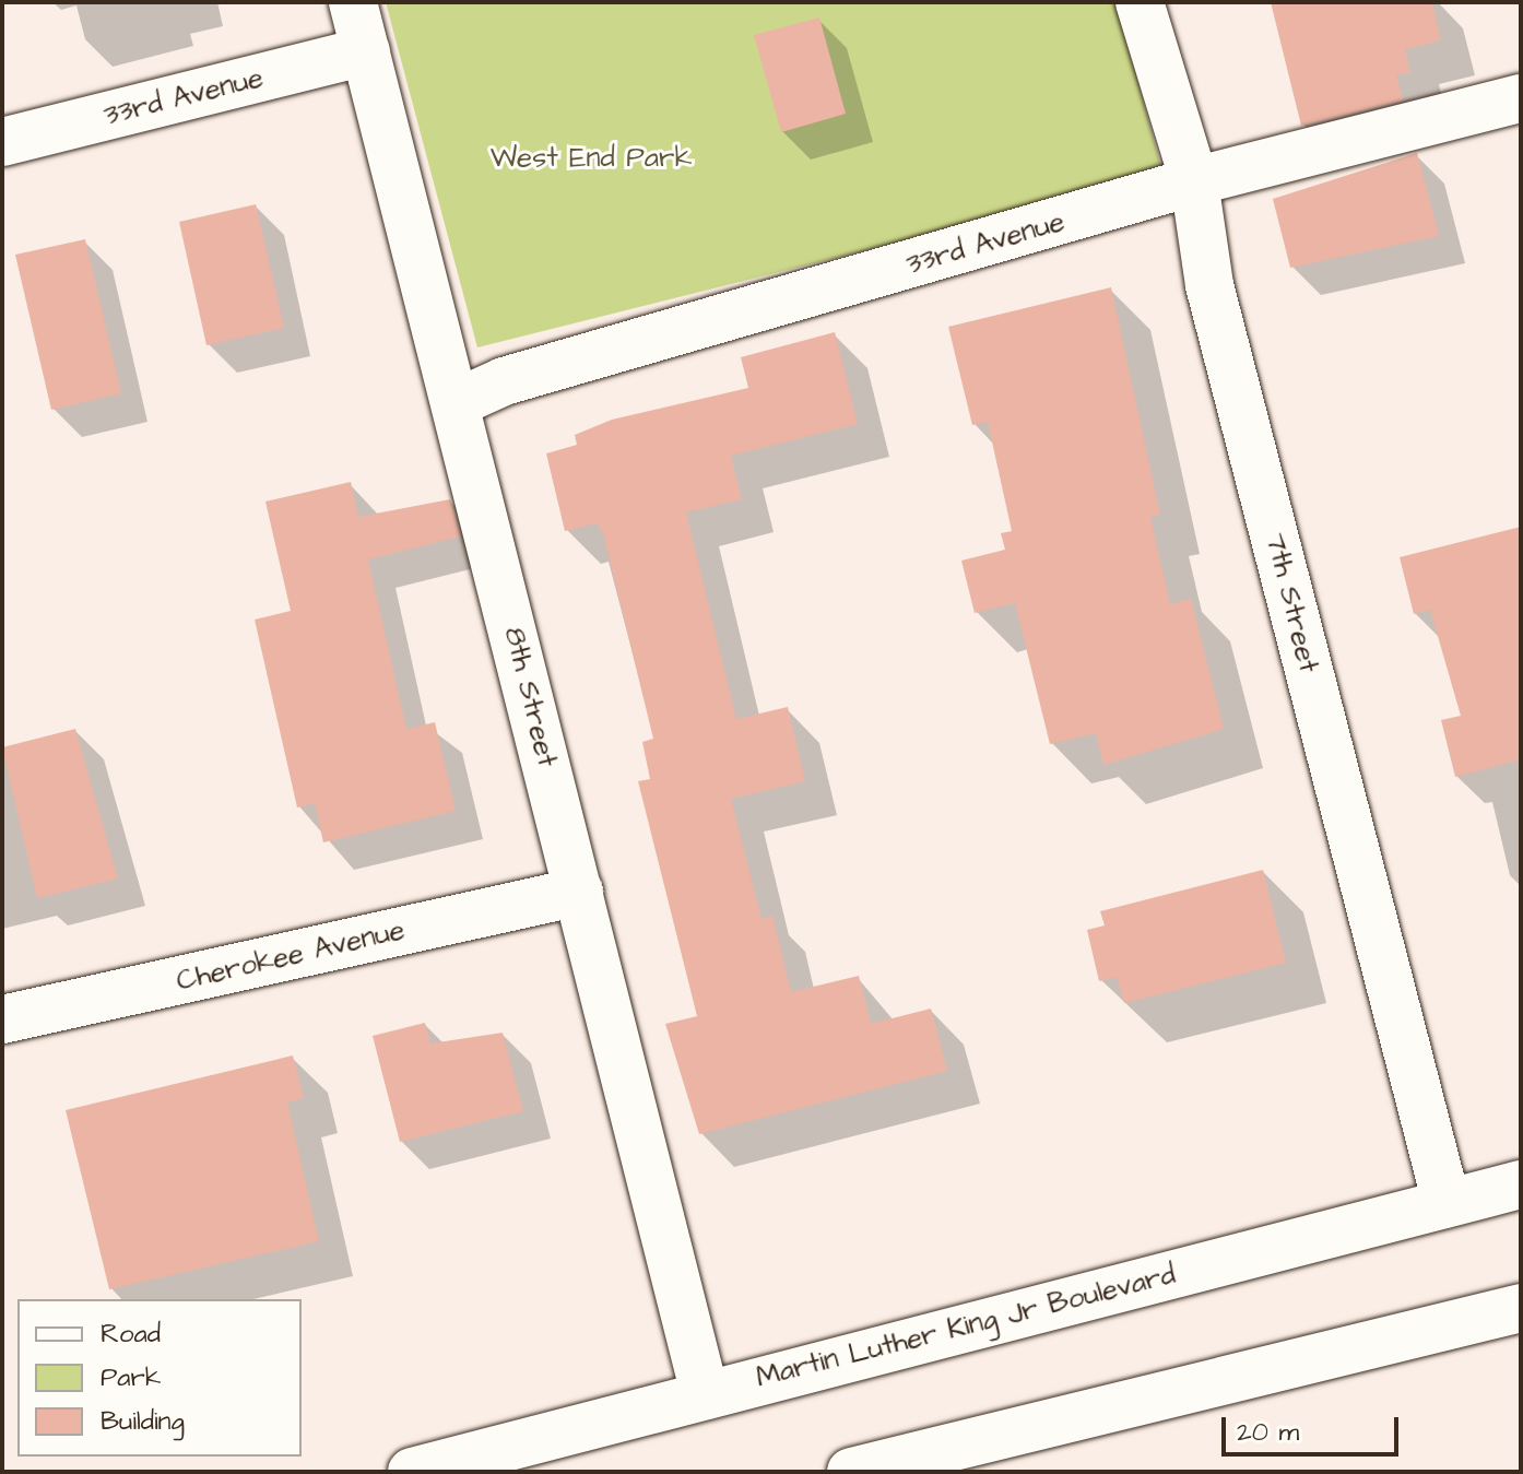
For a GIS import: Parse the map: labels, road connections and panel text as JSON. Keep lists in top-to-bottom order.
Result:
{
  "streets": {
    "street": [
      "33rd Avenue",
      "7th Street",
      "8th Street",
      "Cherokee Avenue",
      "Martin Luther King Jr Boulevard"
    ]
  },
  "crossings": [
    ["33rd Avenue", "7th Street"],
    ["33rd Avenue", "8th Street"],
    ["7th Street", "Martin Luther King Jr Boulevard"],
    ["8th Street", "Cherokee Avenue"],
    ["8th Street", "Martin Luther King Jr Boulevard"]
  ],
  "parks": ["West End Park"],
  "legend": ["Road", "Park", "Building"],
  "scale_bar": "20 m"
}
